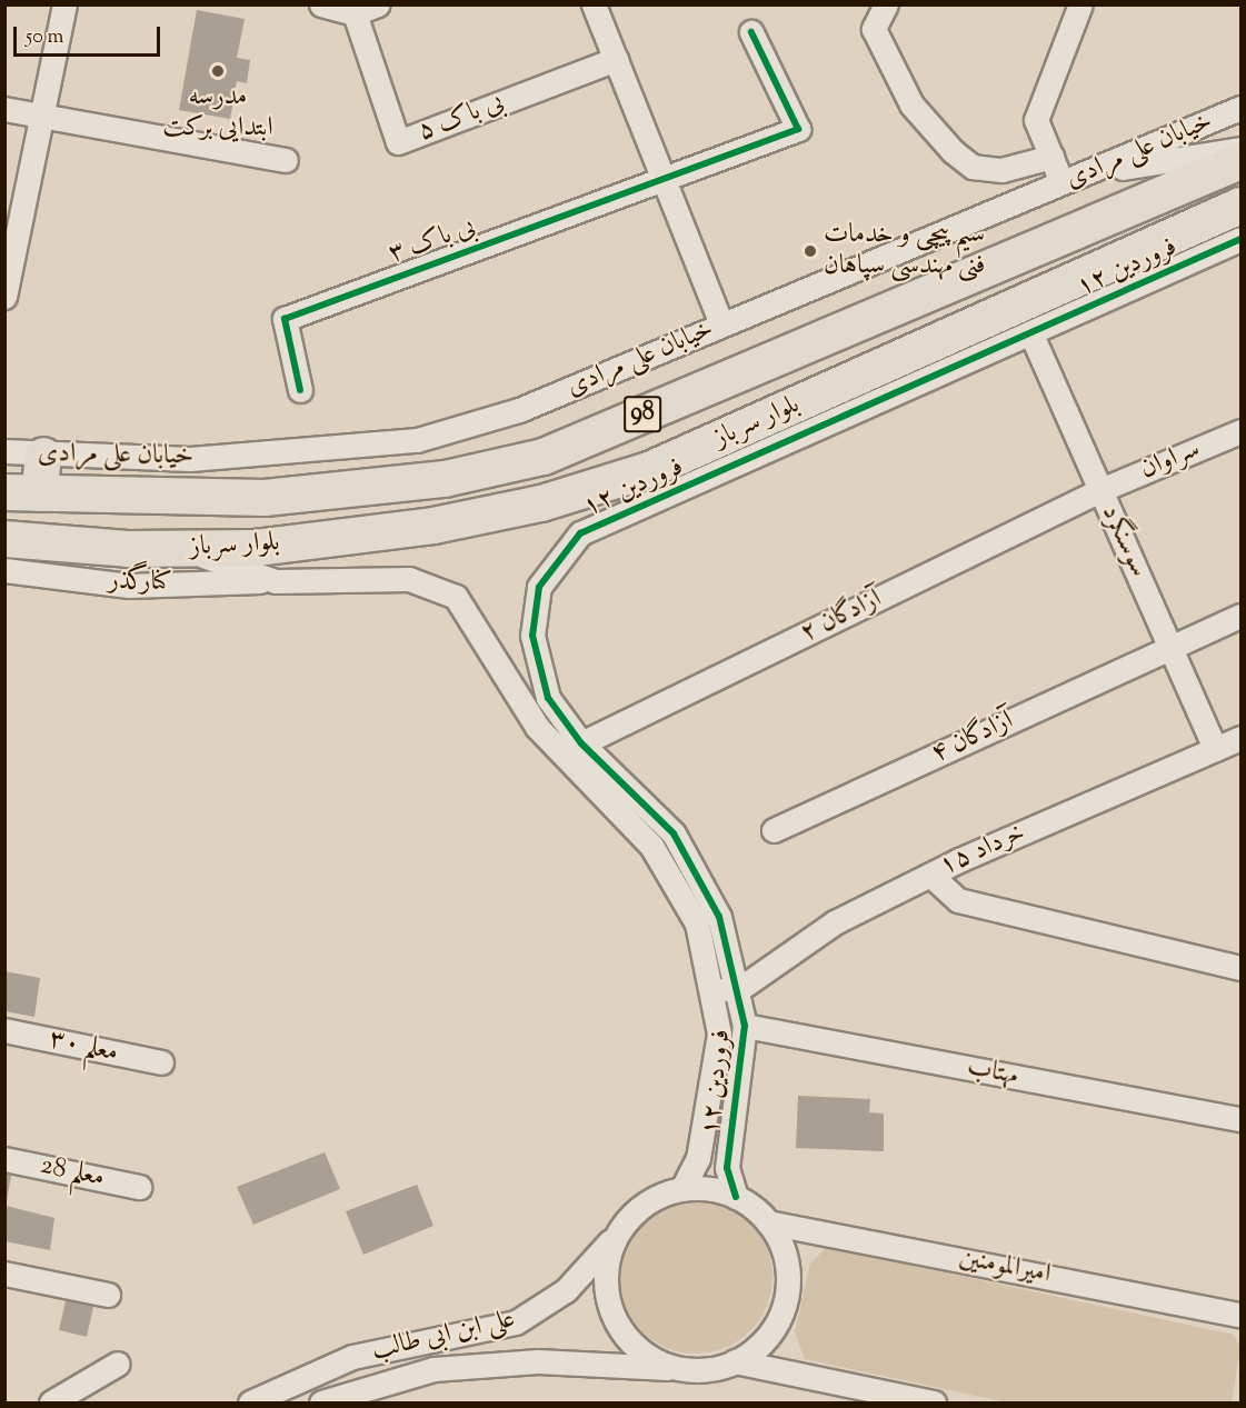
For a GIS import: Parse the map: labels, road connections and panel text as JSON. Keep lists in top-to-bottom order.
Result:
{
  "streets": {
    "highway": ["98", "بلوار سرباز"],
    "street": [
      "بی باک ۵",
      "خیابان علی مرادی",
      "بی باک ۳",
      "۱۲ فروردین",
      "سراوان",
      "سوسنگرد",
      "کنارگذر",
      "آزادگان ۲",
      "آزادگان ۴",
      "۱۵ خرداد",
      "معلم ۳۰",
      "مهتاب",
      "معلم 28",
      "امیرالمومنین",
      "علی ابن ابی طالب"
    ]
  },
  "crossings": [
    ["۱۲ فروردین", "بلوار سرباز"],
    ["۱۲ فروردین", "سوسنگرد"],
    ["۱۲ فروردین", "کنارگذر"],
    ["۱۲ فروردین", "آزادگان ۲"],
    ["۱۲ فروردین", "۱۵ خرداد"],
    ["۱۲ فروردین", "مهتاب"],
    ["۱۲ فروردین", "امیرالمومنین"],
    ["۱۲ فروردین", "علی ابن ابی طالب"],
    ["سراوان", "سوسنگرد"],
    ["سراوان", "آزادگان ۲"],
    ["سوسنگرد", "آزادگان ۲"],
    ["سوسنگرد", "آزادگان ۴"],
    ["سوسنگرد", "۱۵ خرداد"],
    ["امیرالمومنین", "علی ابن ابی طالب"]
  ],
  "places": ["مدرسه ابتدایی برکت", "سیم پیچی و خدمات فنی مهندسی سپاهان"],
  "scale_bar": "50 m"
}
